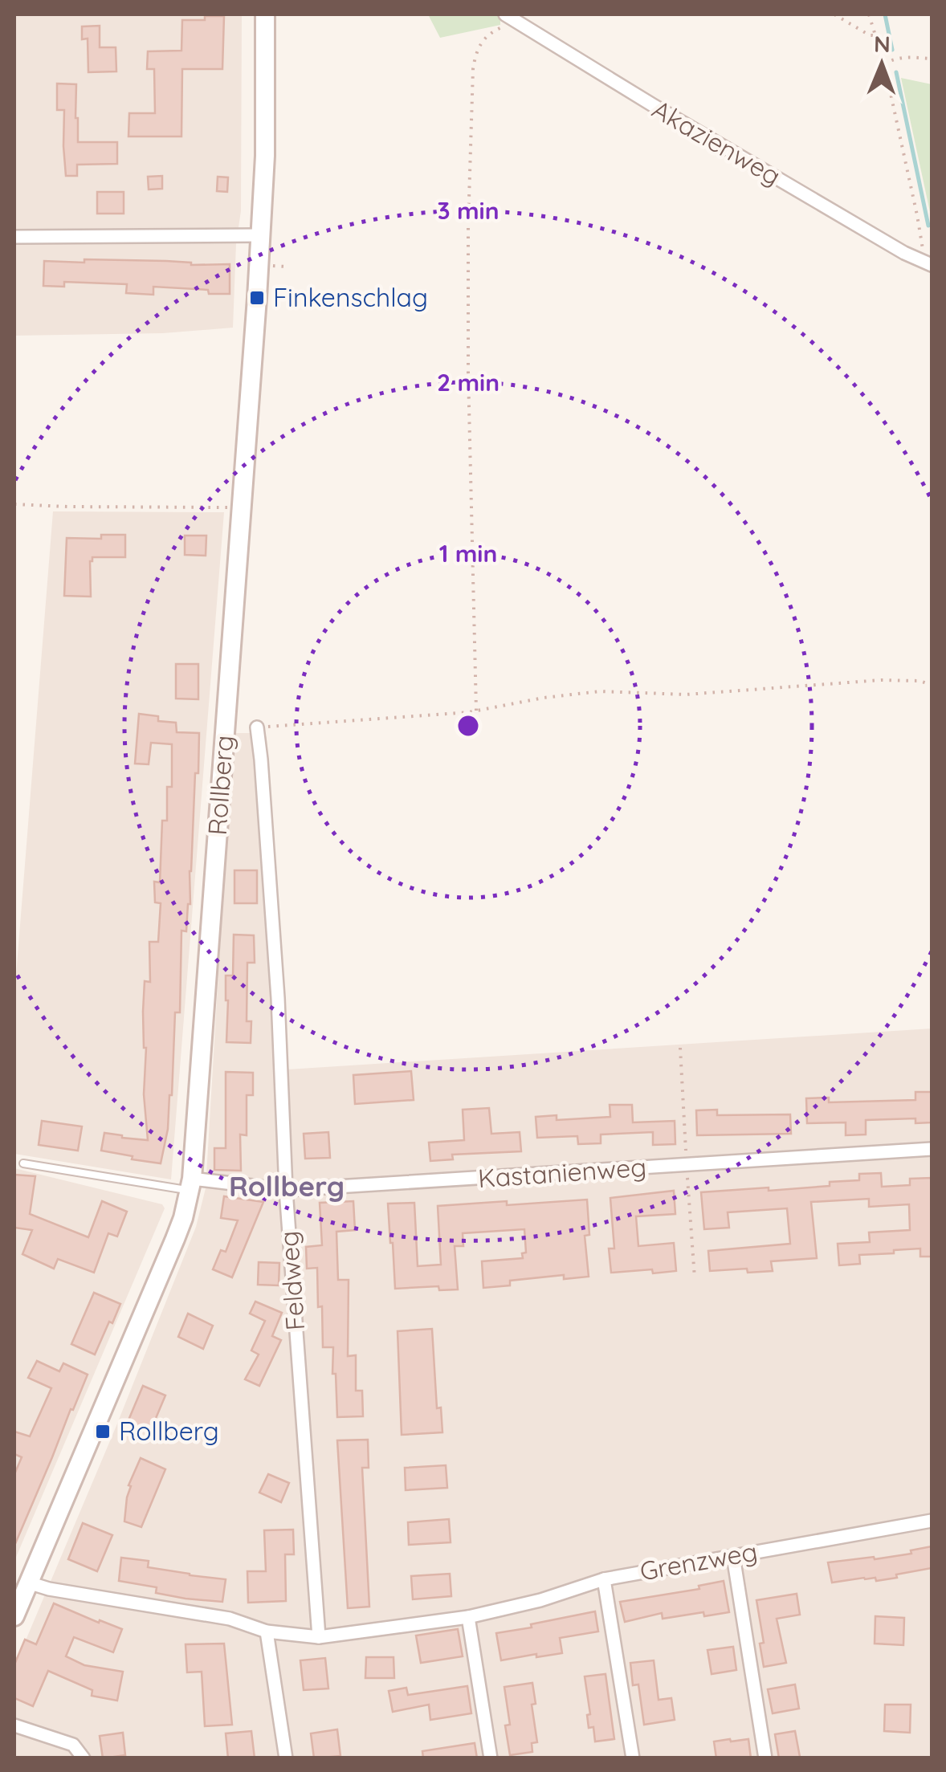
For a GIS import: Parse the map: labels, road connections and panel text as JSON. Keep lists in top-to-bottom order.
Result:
{
  "streets": {
    "main road": ["Rollberg"],
    "street": [
      "Akazienweg",
      "Kastanienweg",
      "Feldweg",
      "Grenzweg"
    ]
  },
  "crossings": [
    ["Rollberg", "Kastanienweg"],
    ["Kastanienweg", "Feldweg"],
    ["Feldweg", "Grenzweg"]
  ],
  "districts": ["Rollberg"],
  "places": {
    "transit": ["Finkenschlag", "Rollberg"]
  },
  "north": "top",
  "rings": ["3 min", "2 min", "1 min"]
}
